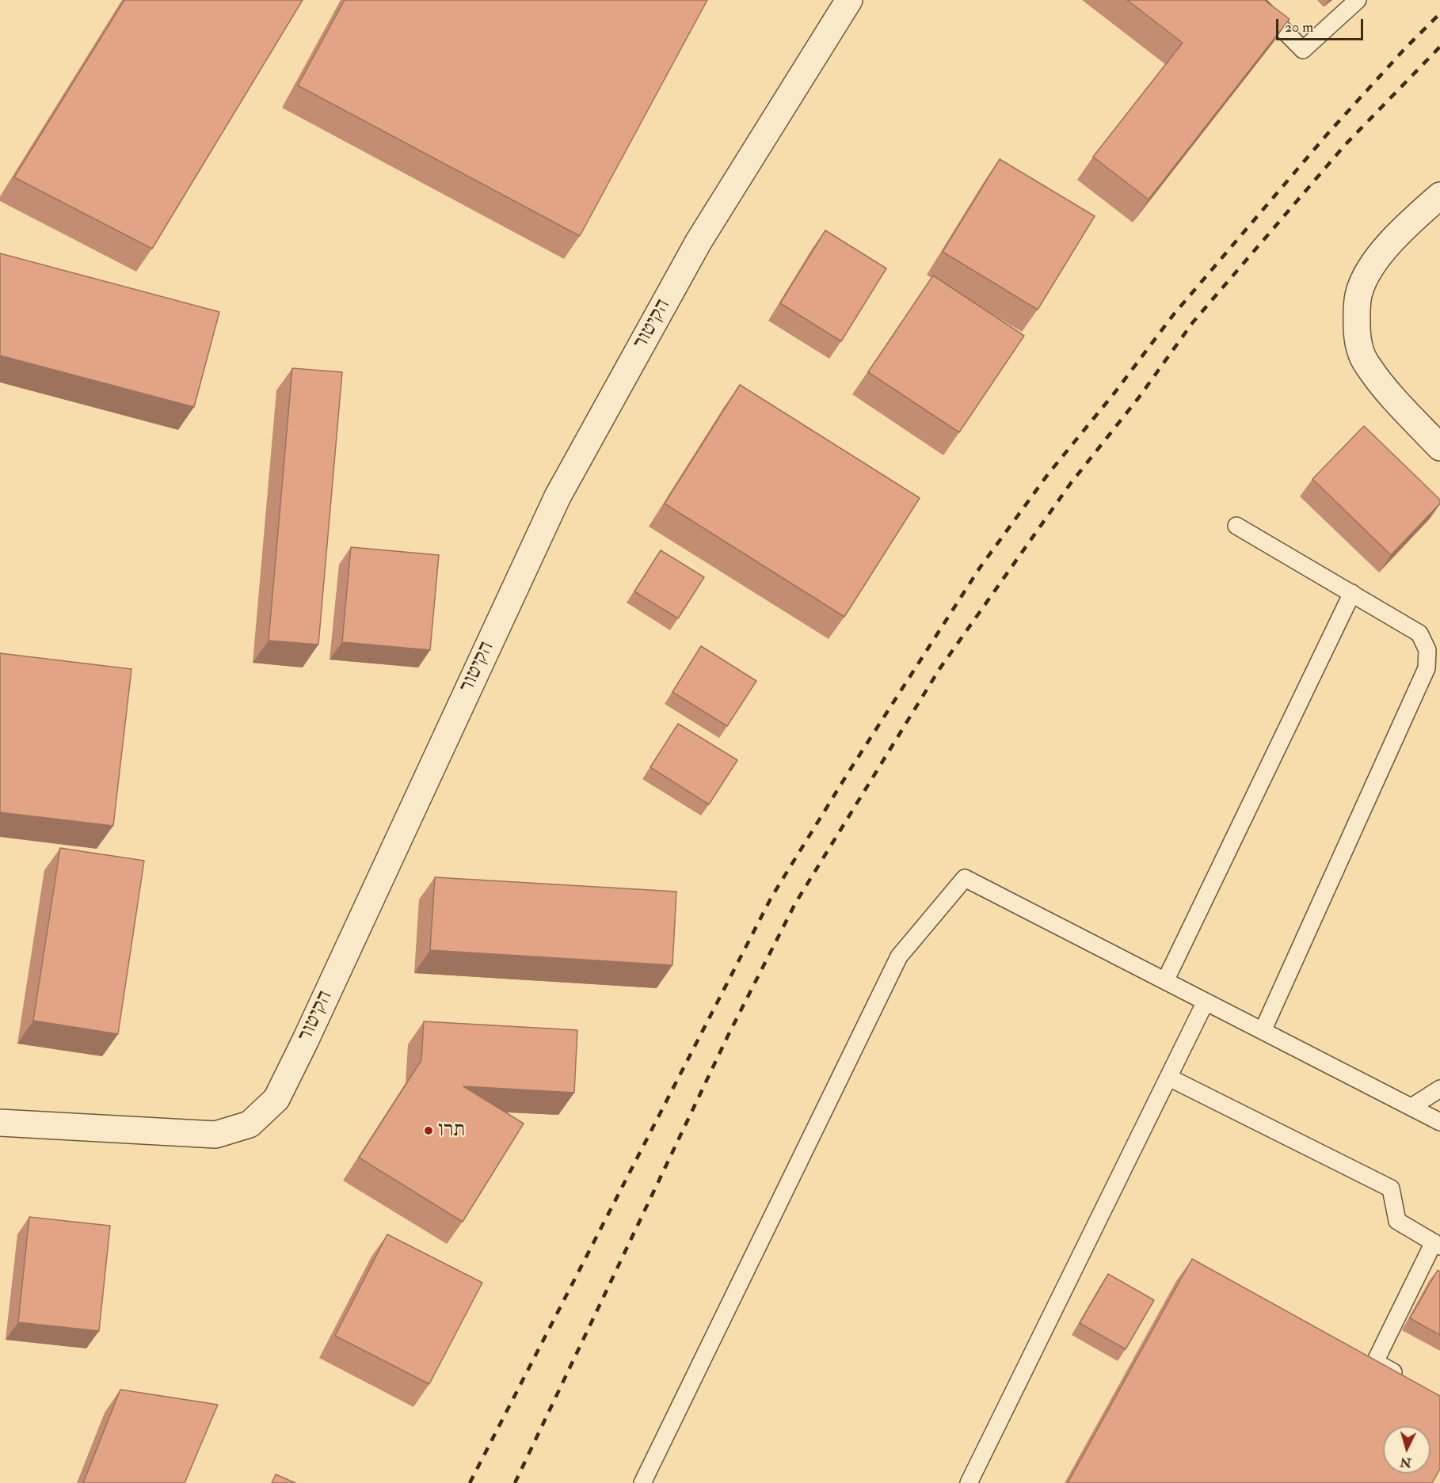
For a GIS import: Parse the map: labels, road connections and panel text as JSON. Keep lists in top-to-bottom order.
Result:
{
  "streets": {
    "street": ["הקיטור"]
  },
  "places": ["תרו"],
  "scale_bar": "20 m",
  "north": "bottom"
}
